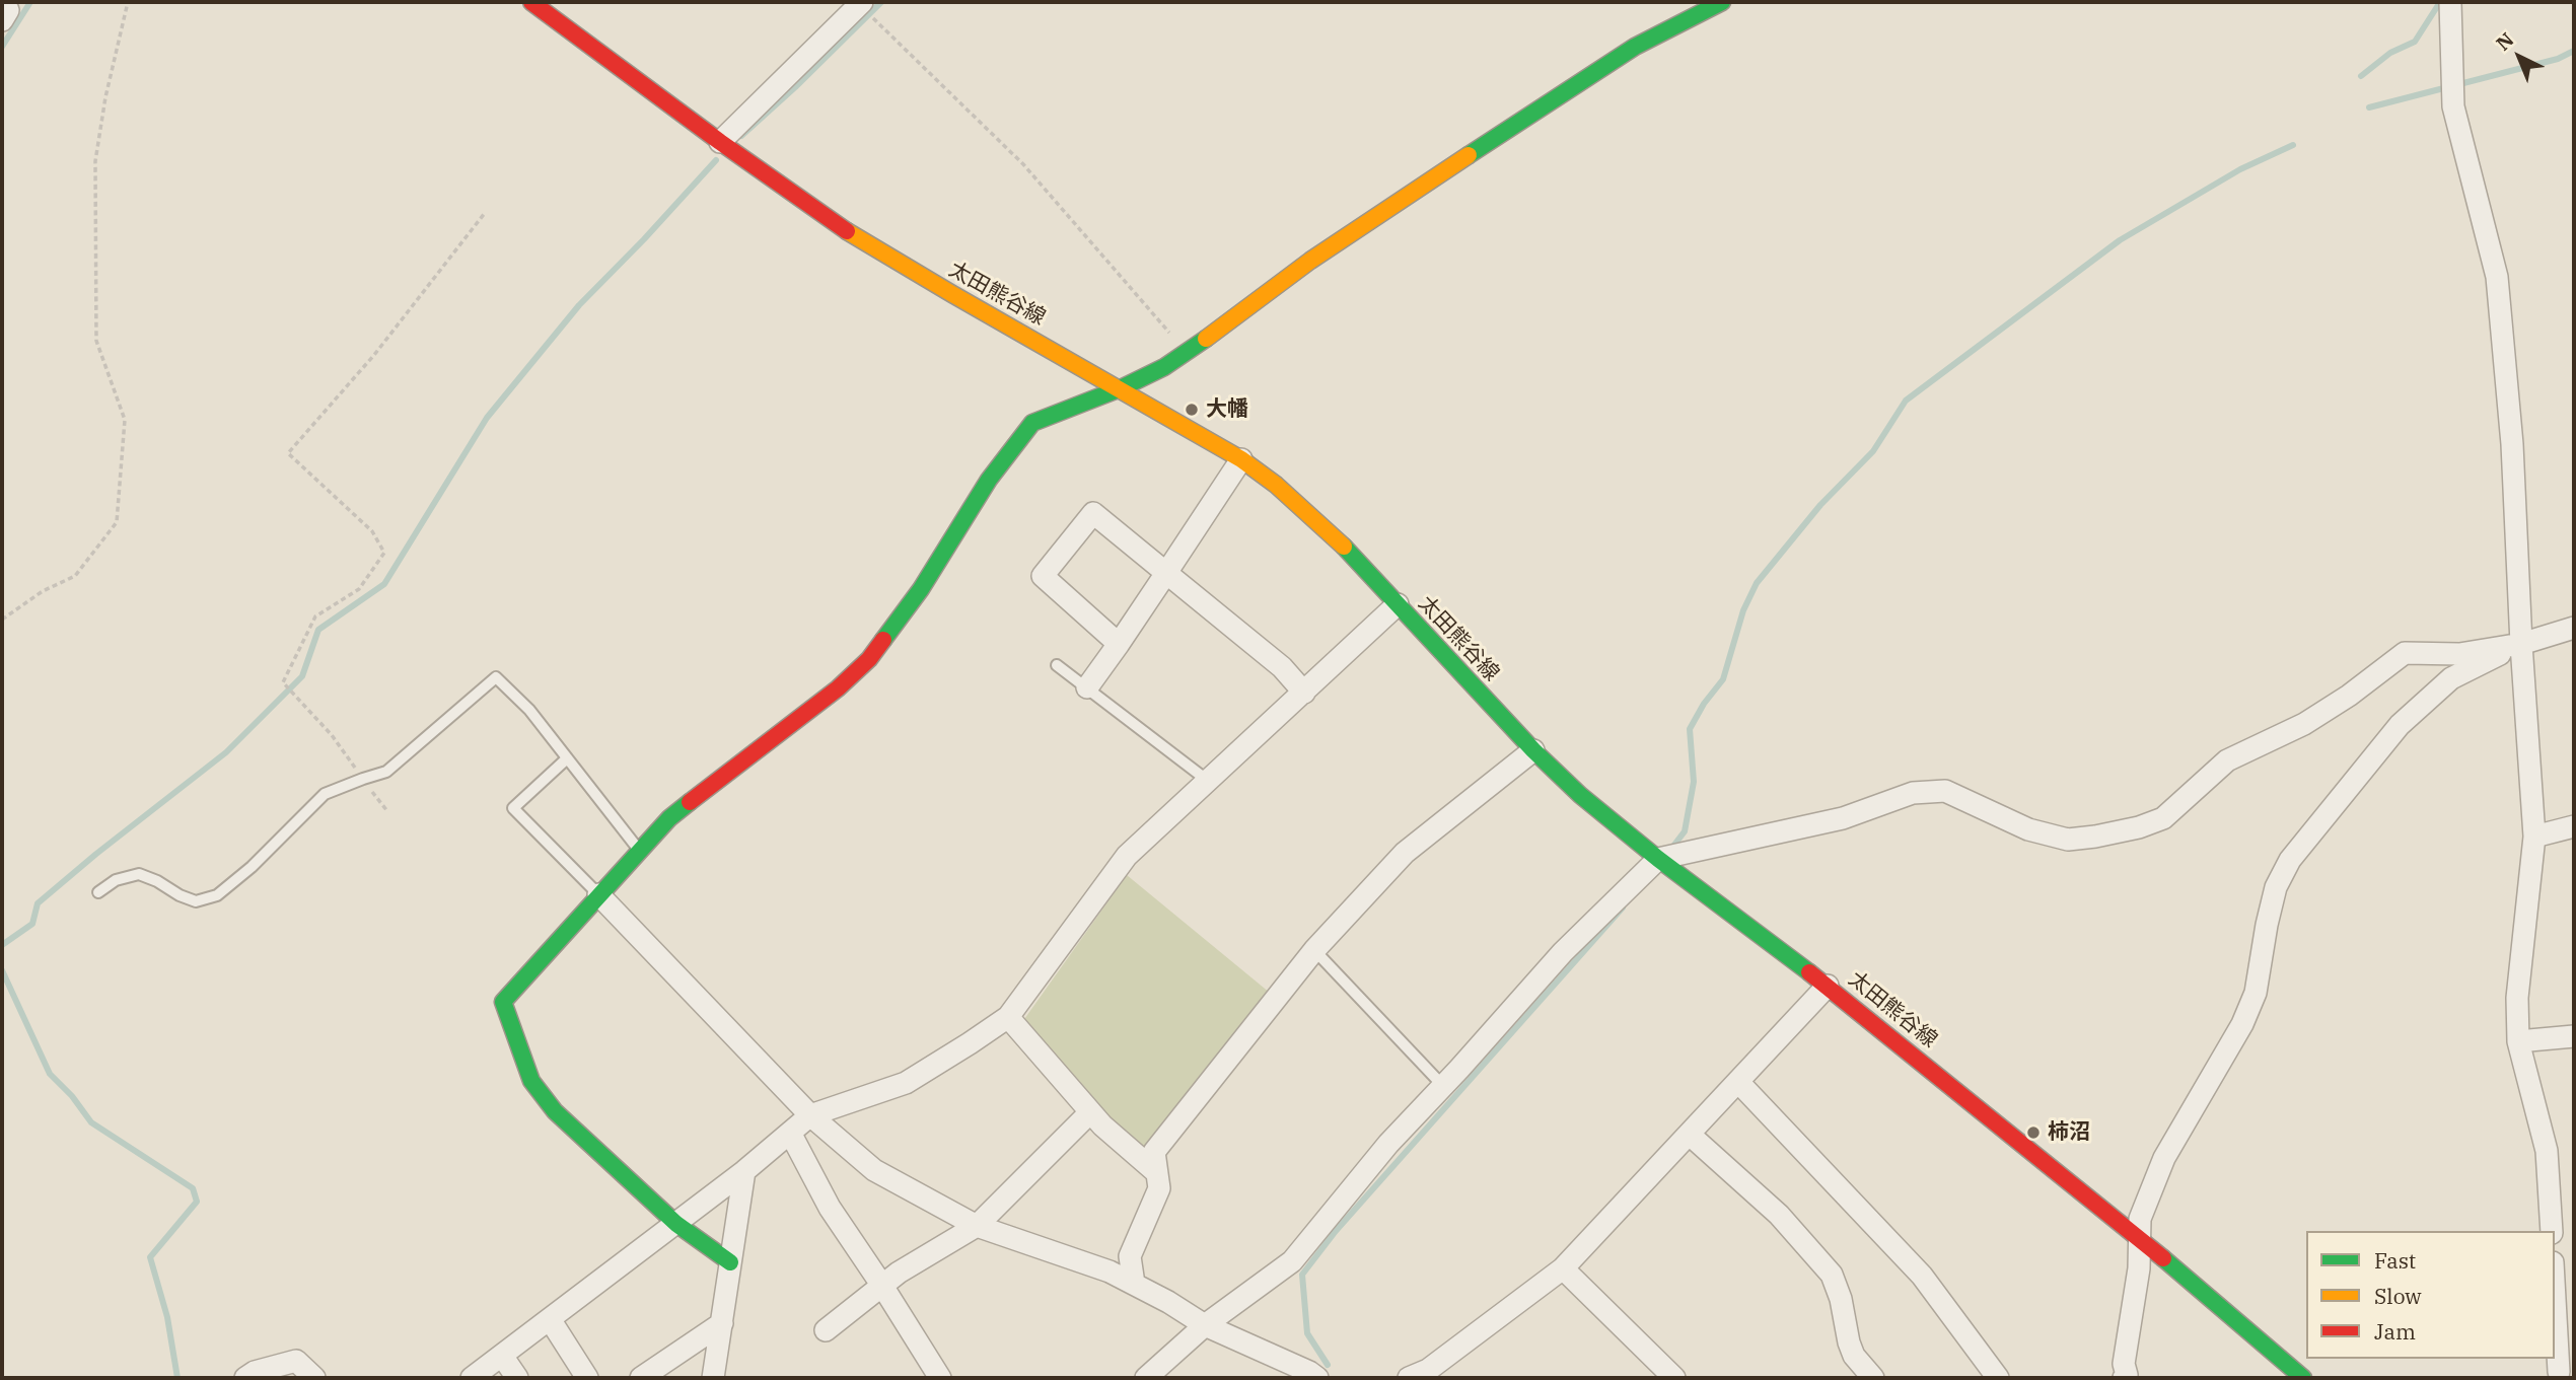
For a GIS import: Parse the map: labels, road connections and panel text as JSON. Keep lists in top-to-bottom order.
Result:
{
  "streets": {
    "main road": ["太田熊谷線"]
  },
  "places": ["大幡", "柿沼"],
  "legend": ["Fast", "Slow", "Jam"],
  "north": "top left"
}
